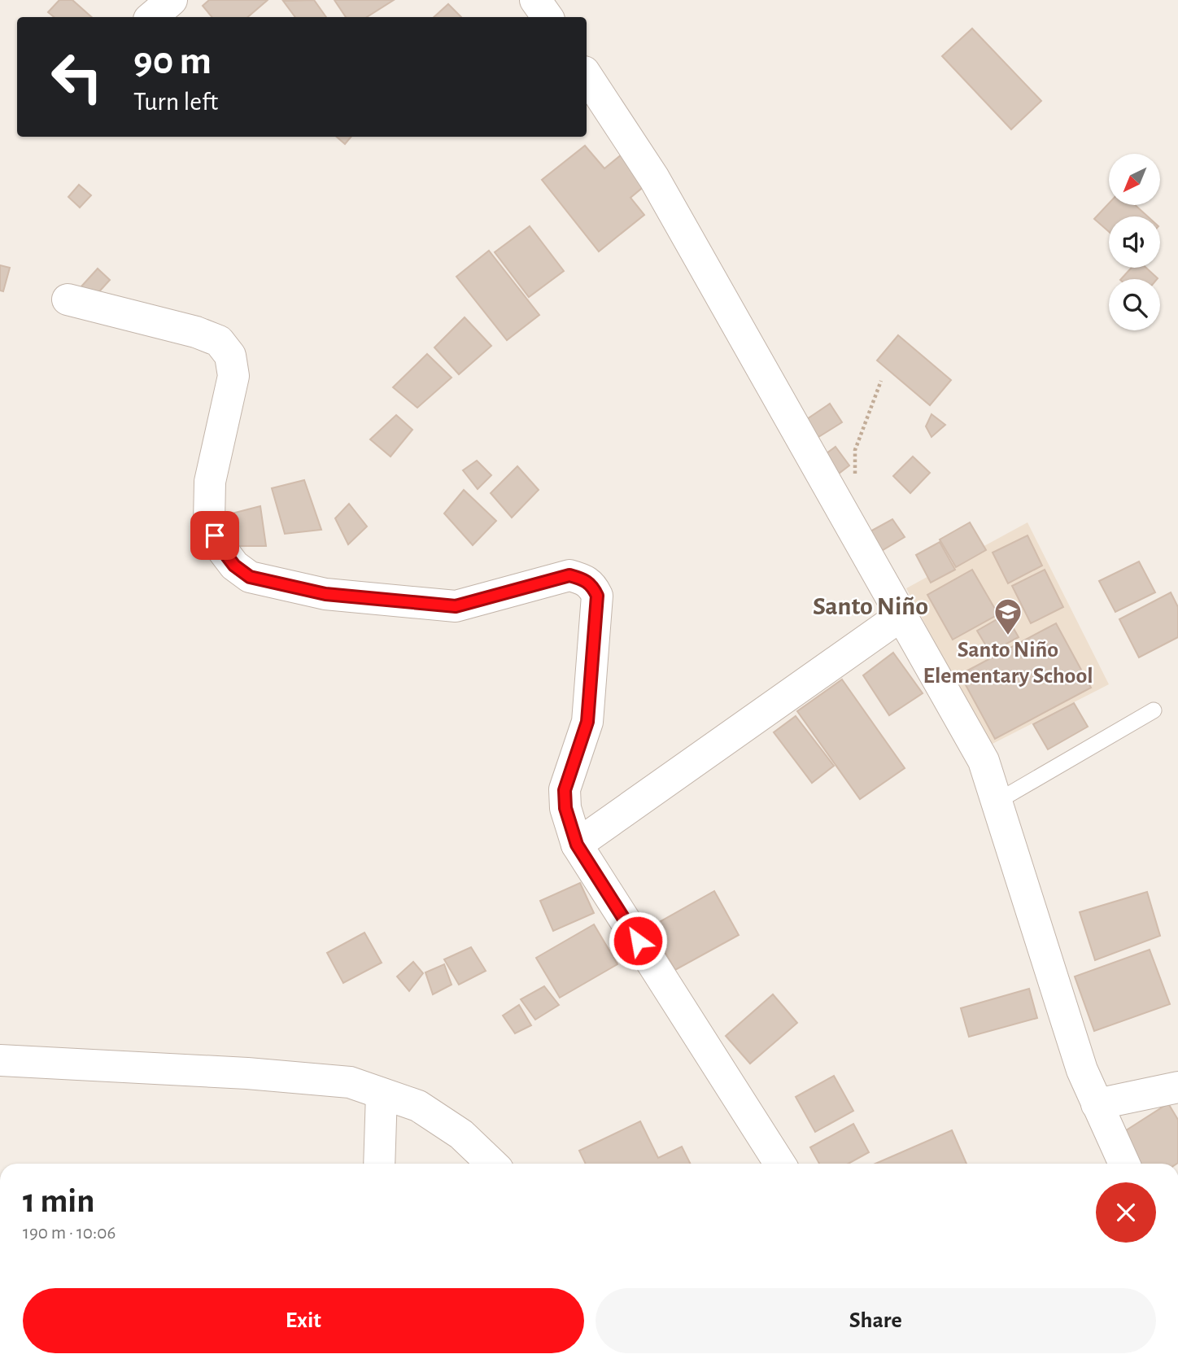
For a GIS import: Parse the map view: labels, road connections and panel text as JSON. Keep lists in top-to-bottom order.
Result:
{
  "districts": ["Santo Niño"],
  "places": {
    "school or university": ["Santo Niño Elementary School"]
  },
  "north": "bottom left",
  "page": {
    "turn": ["90 m", "Turn left"],
    "heading": ["1 min", "190 m · 10:06"],
    "buttons": ["Exit", "Share"]
  }
}
